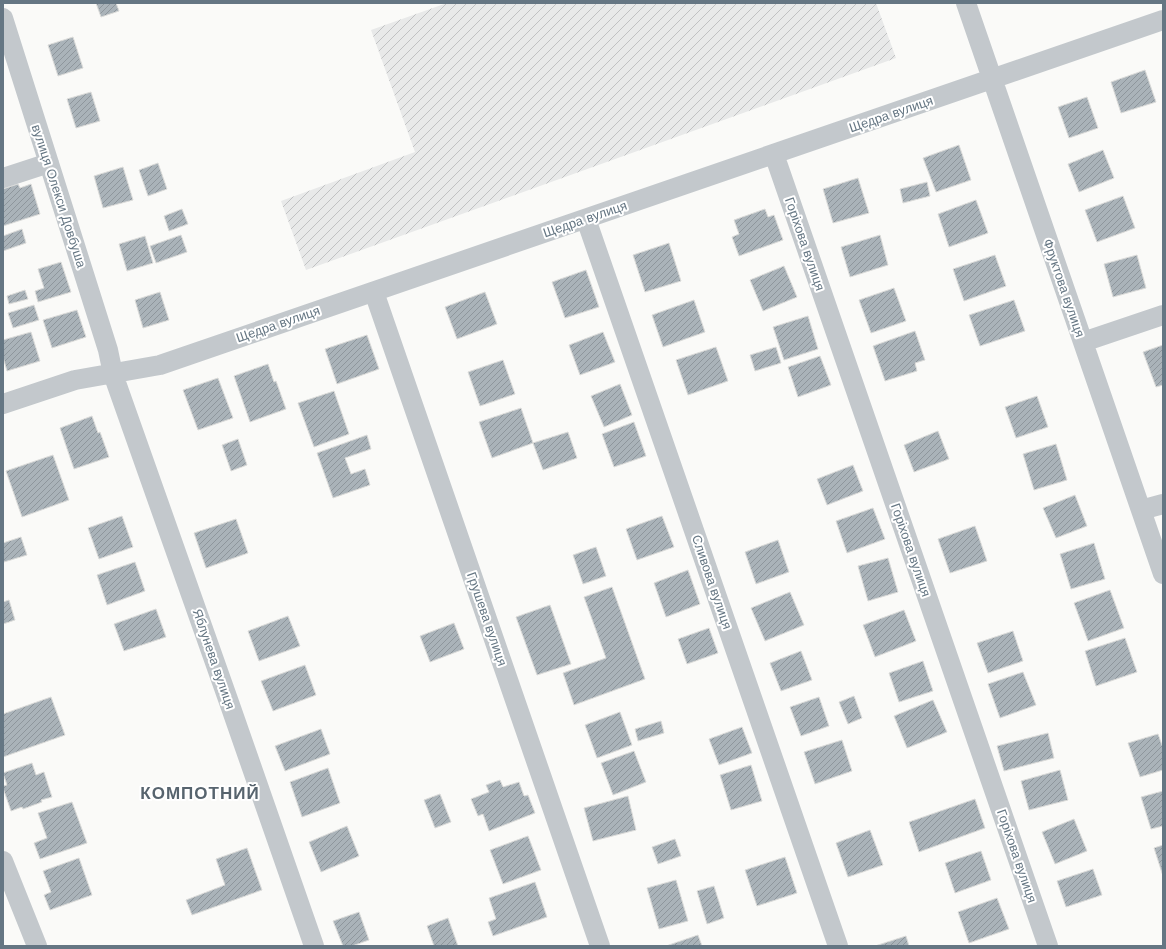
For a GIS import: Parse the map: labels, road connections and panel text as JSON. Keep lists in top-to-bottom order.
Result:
{
  "streets": {
    "street": [
      "Щедра вулиця",
      "вулиця Олекси Довбуша",
      "Горіхова вулиця",
      "Фруктова вулиця",
      "Сливова вулиця",
      "Грушева вулиця",
      "Яблунева вулиця"
    ]
  },
  "crossings": [
    ["Щедра вулиця", "вулиця Олекси Довбуша"],
    ["Щедра вулиця", "Горіхова вулиця"],
    ["Щедра вулиця", "Фруктова вулиця"],
    ["Щедра вулиця", "Сливова вулиця"],
    ["Щедра вулиця", "Грушева вулиця"],
    ["Щедра вулиця", "Яблунева вулиця"],
    ["вулиця Олекси Довбуша", "Яблунева вулиця"]
  ],
  "districts": ["КОМПОТНИЙ"]
}
